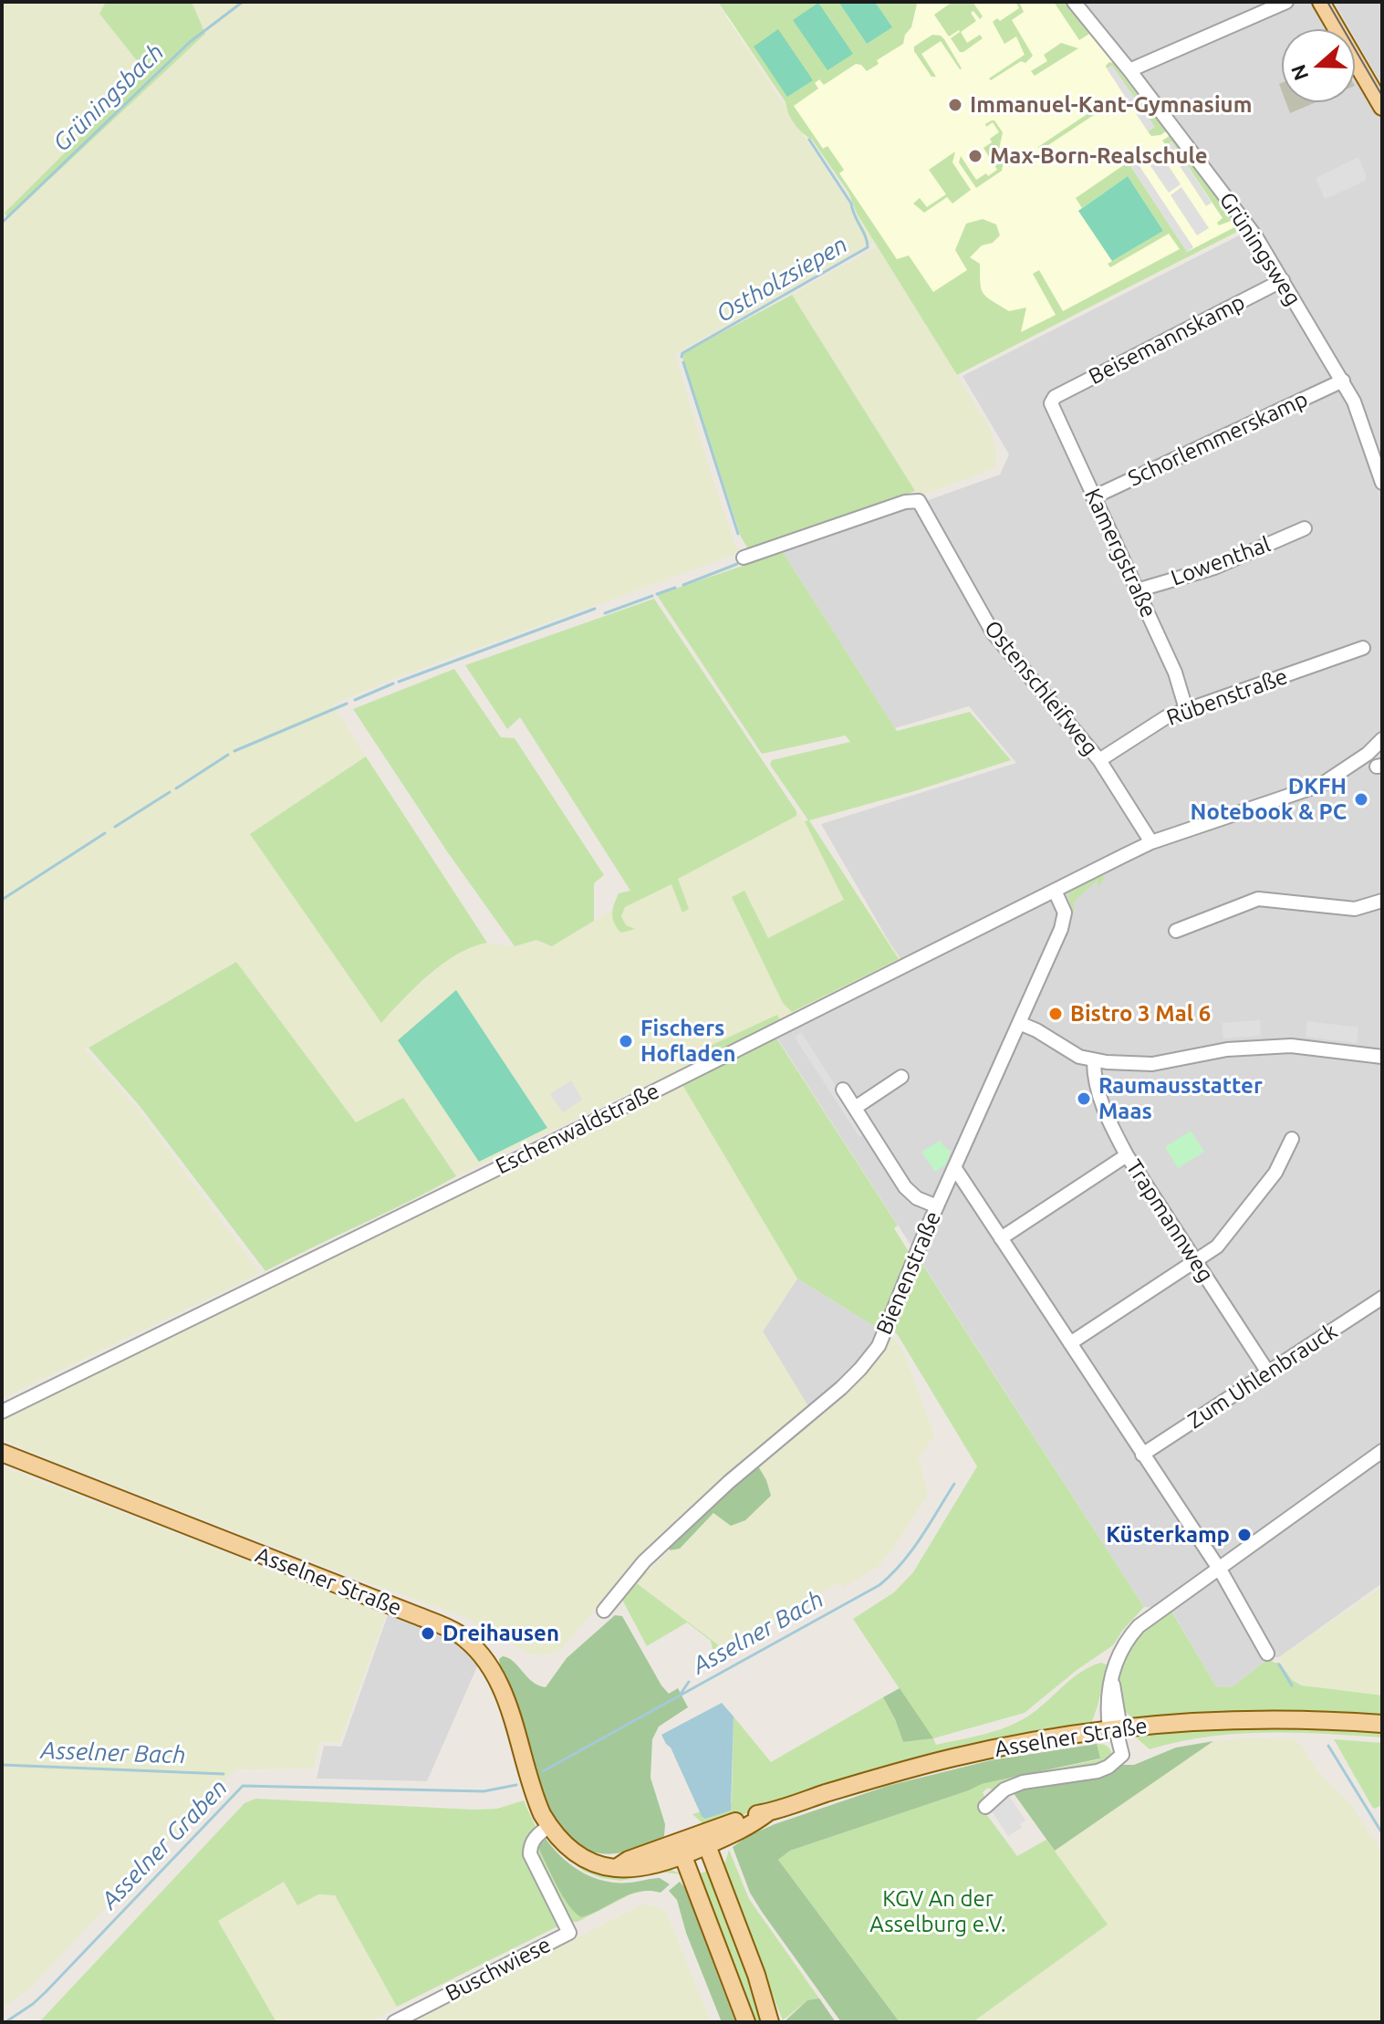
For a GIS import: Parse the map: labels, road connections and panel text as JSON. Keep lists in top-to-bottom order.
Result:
{
  "streets": {
    "main road": ["Asselner Straße"],
    "street": [
      "Grüningsweg",
      "Beisemannskamp",
      "Schorlemmerskamp",
      "Kamergstraße",
      "Lowenthal",
      "Ostenschleifweg",
      "Rübenstraße",
      "Eschenwaldstraße",
      "Trapmannweg",
      "Bienenstraße",
      "Zum Uhlenbrauck",
      "Buschwiese"
    ]
  },
  "crossings": [
    ["Grüningsweg", "Beisemannskamp"],
    ["Grüningsweg", "Schorlemmerskamp"],
    ["Beisemannskamp", "Kamergstraße"],
    ["Schorlemmerskamp", "Kamergstraße"],
    ["Kamergstraße", "Lowenthal"],
    ["Kamergstraße", "Rübenstraße"],
    ["Ostenschleifweg", "Rübenstraße"],
    ["Ostenschleifweg", "Eschenwaldstraße"],
    ["Eschenwaldstraße", "Bienenstraße"],
    ["Trapmannweg", "Zum Uhlenbrauck"],
    ["Asselner Straße", "Buschwiese"]
  ],
  "water": [
    "Grüningsbach",
    "Ostholzsiepen",
    "Asselner Bach",
    "Asselner Graben"
  ],
  "parks": ["KGV An der Asselburg e.V."],
  "places": [
    "Immanuel-Kant-Gymnasium",
    "Max-Born-Realschule",
    "DKFH Notebook & PC",
    "Bistro 3 Mal 6",
    "Fischers Hofladen",
    "Raumausstatter Maas",
    "Küsterkamp",
    "Dreihausen"
  ],
  "north": "left"
}
